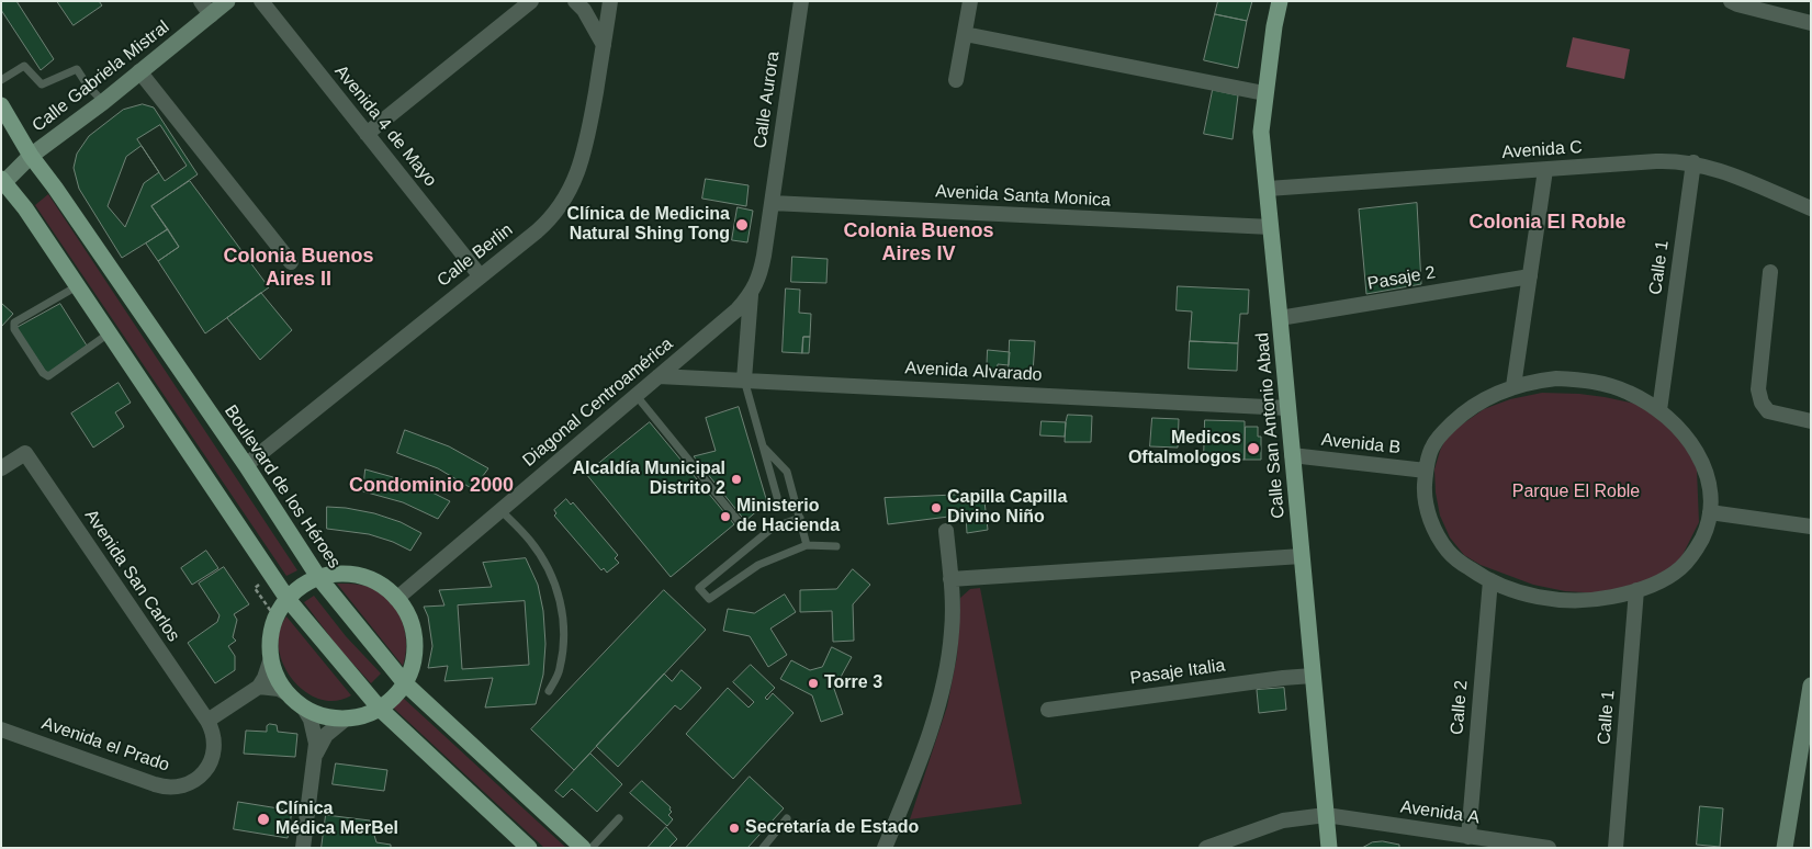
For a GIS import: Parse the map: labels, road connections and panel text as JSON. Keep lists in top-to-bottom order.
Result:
{
  "streets": {
    "main road": ["Calle San Antonio Abad", "Boulevard de los Héroes"],
    "street": [
      "Calle Gabriela Mistral",
      "Calle Aurora",
      "Avenida 4 de Mayo",
      "Avenida C",
      "Avenida Santa Monica",
      "Calle Berlin",
      "Calle 1",
      "Pasaje 2",
      "Avenida Alvarado",
      "Diagonal Centroamérica",
      "Avenida B",
      "Avenida San Carlos",
      "Pasaje Italia",
      "Calle 2",
      "Avenida el Prado",
      "Avenida A"
    ]
  },
  "crossings": [
    ["Calle Gabriela Mistral", "Boulevard de los Héroes"],
    ["Calle Aurora", "Avenida Santa Monica"],
    ["Calle Aurora", "Diagonal Centroamérica"],
    ["Avenida 4 de Mayo", "Calle Berlin"],
    ["Avenida C", "Calle 1"],
    ["Avenida C", "Calle San Antonio Abad"],
    ["Avenida Santa Monica", "Diagonal Centroamérica"],
    ["Avenida Santa Monica", "Calle San Antonio Abad"],
    ["Calle Berlin", "Boulevard de los Héroes"],
    ["Pasaje 2", "Calle San Antonio Abad"],
    ["Avenida Alvarado", "Diagonal Centroamérica"],
    ["Avenida Alvarado", "Calle San Antonio Abad"],
    ["Calle San Antonio Abad", "Avenida B"],
    ["Calle San Antonio Abad", "Pasaje Italia"],
    ["Calle San Antonio Abad", "Avenida A"],
    ["Avenida San Carlos", "Avenida el Prado"],
    ["Calle 2", "Avenida A"]
  ],
  "districts": [
    "Colonia El Roble",
    "Colonia Buenos Aires IV",
    "Colonia Buenos Aires II",
    "Condominio 2000"
  ],
  "parks": ["Parque El Roble"],
  "places": [
    "Clínica de Medicina Natural Shing Tong",
    "Medicos Oftalmologos",
    "Alcaldía Municipal Distrito 2",
    "Capilla Capilla Divino Niño",
    "Ministerio de Hacienda",
    "Torre 3",
    "Clínica Médica MerBel",
    "Secretaría de Estado"
  ]
}
